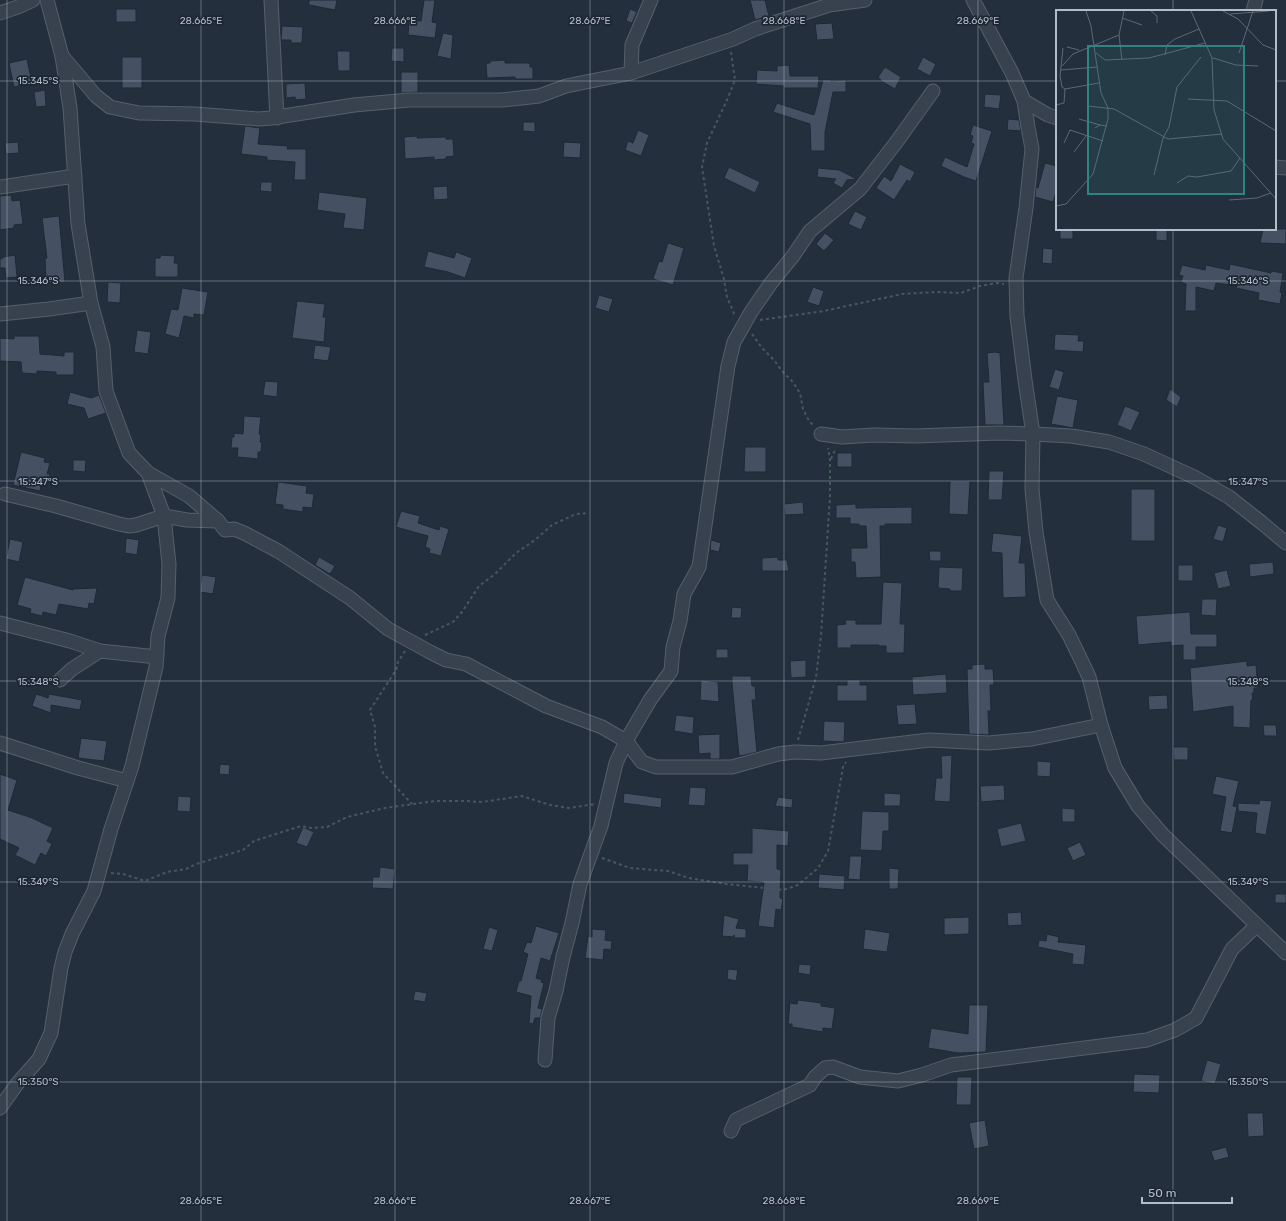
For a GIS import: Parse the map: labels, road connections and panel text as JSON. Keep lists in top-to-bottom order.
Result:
{
  "scale_bar": "50 m",
  "coordinates": [
    "28.665°E",
    "28.666°E",
    "28.667°E",
    "28.668°E",
    "28.669°E",
    "15.345°S",
    "15.346°S",
    "15.347°S",
    "15.348°S",
    "15.349°S",
    "15.350°S"
  ]
}
